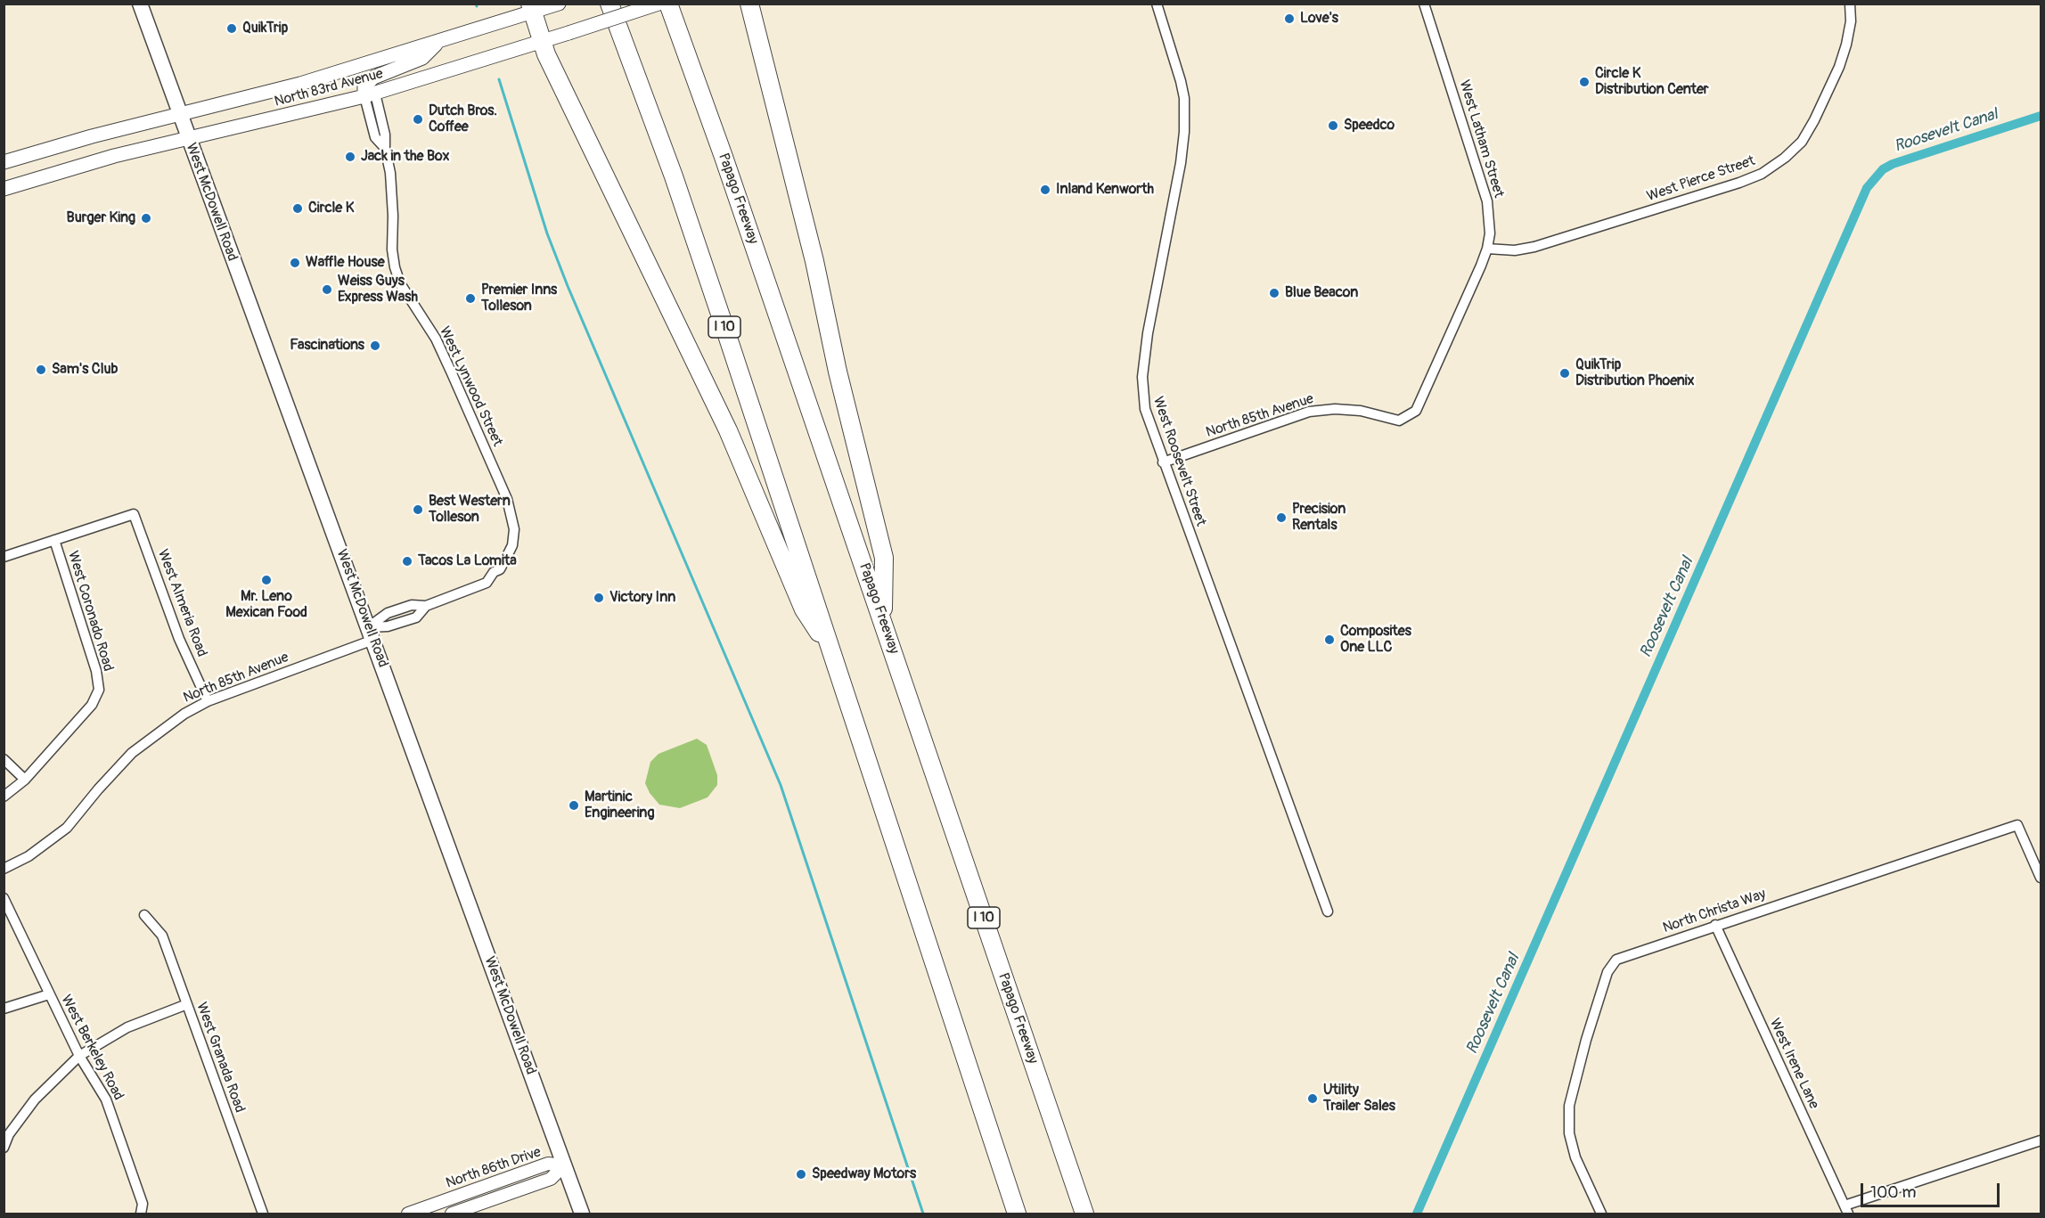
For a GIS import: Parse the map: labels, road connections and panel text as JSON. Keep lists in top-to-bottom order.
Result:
{
  "streets": {
    "highway": ["Papago Freeway", "I 10"],
    "main road": ["North 83rd Avenue", "West McDowell Road"],
    "street": [
      "West Latham Street",
      "West Pierce Street",
      "West Lynwood Street",
      "North 85th Avenue",
      "West Roosevelt Street",
      "West Almeria Road",
      "West Coronado Road",
      "North Christa Way",
      "West Berkeley Road",
      "West Granada Road",
      "West Irene Lane",
      "North 86th Drive"
    ]
  },
  "crossings": [
    ["North 83rd Avenue", "West McDowell Road"],
    ["North 83rd Avenue", "West Lynwood Street"],
    ["West Latham Street", "West Pierce Street"],
    ["West Latham Street", "North 85th Avenue"],
    ["West McDowell Road", "North 85th Avenue"],
    ["West McDowell Road", "North 86th Drive"],
    ["West Lynwood Street", "North 85th Avenue"],
    ["North 85th Avenue", "West Roosevelt Street"],
    ["North 85th Avenue", "West Almeria Road"],
    ["West Almeria Road", "West Coronado Road"],
    ["North Christa Way", "West Irene Lane"]
  ],
  "water": ["Roosevelt Canal"],
  "places": [
    "Love's",
    "QuikTrip",
    "Circle K Distribution Center",
    "Dutch Bros. Coffee",
    "Speedco",
    "Jack in the Box",
    "Inland Kenworth",
    "Circle K",
    "Burger King",
    "Waffle House",
    "Weiss Guys Express Wash",
    "Blue Beacon",
    "Premier Inns Tolleson",
    "Fascinations",
    "Sam's Club",
    "QuikTrip Distribution Phoenix",
    "Best Western Tolleson",
    "Precision Rentals",
    "Tacos La Lomita",
    "Mr. Leno Mexican Food",
    "Victory Inn",
    "Composites One LLC",
    "Martinic Engineering",
    "Utility Trailer Sales",
    "Speedway Motors"
  ],
  "scale_bar": "100 m"
}
